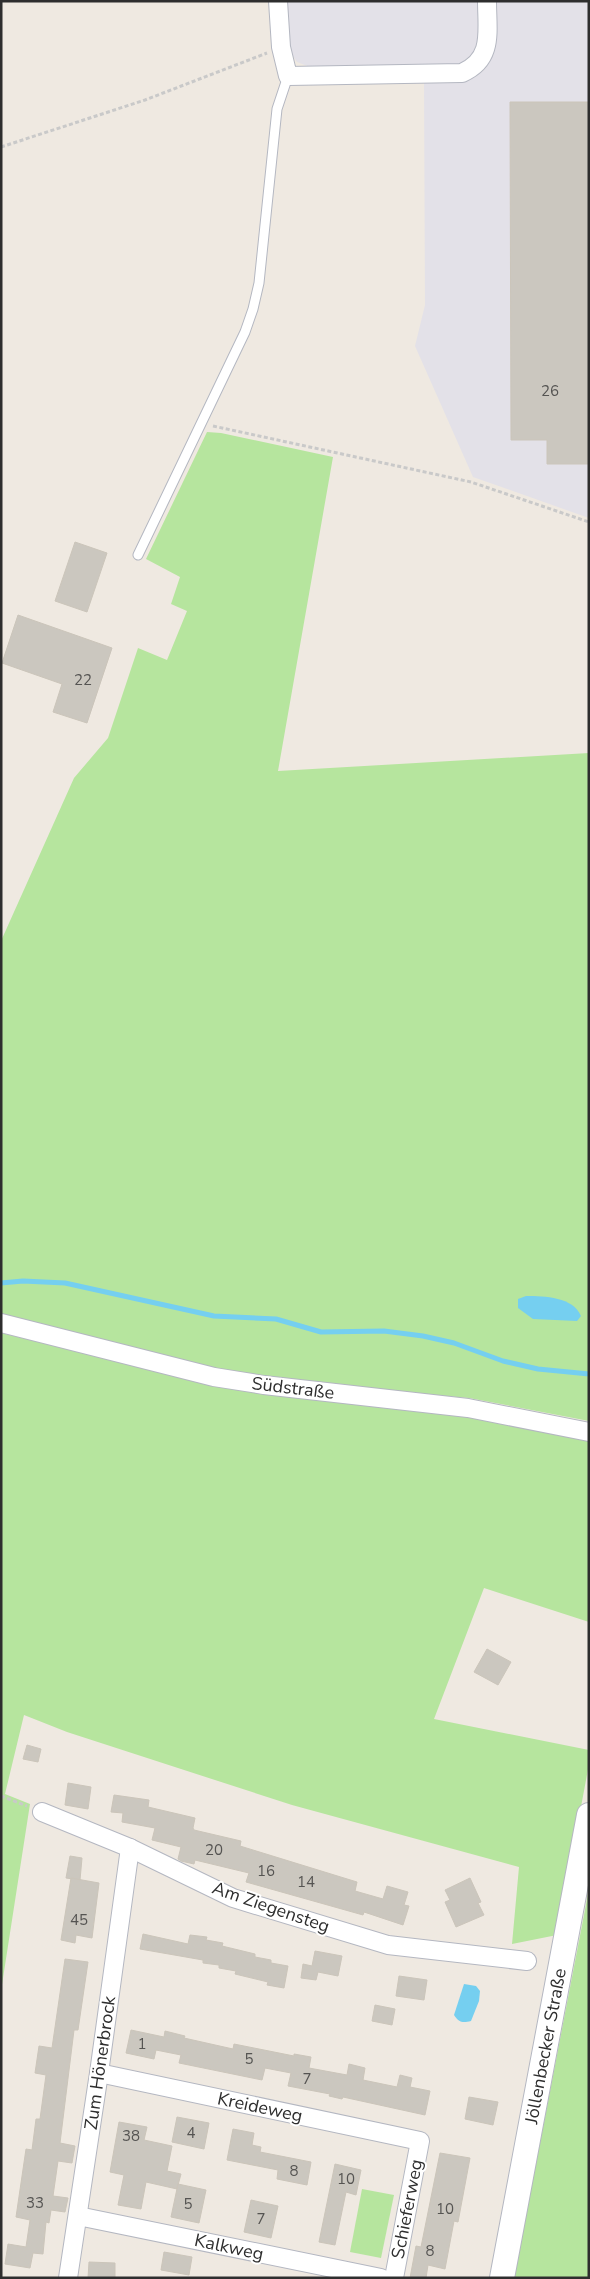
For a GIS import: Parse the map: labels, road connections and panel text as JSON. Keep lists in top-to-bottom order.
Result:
{
  "streets": {
    "main road": ["Jöllenbecker Straße"],
    "street": [
      "Südstraße",
      "Am Ziegensteg",
      "Zum Hönerbrock",
      "Kreideweg",
      "Schieferweg",
      "Kalkweg"
    ]
  },
  "crossings": [
    ["Am Ziegensteg", "Zum Hönerbrock"],
    ["Zum Hönerbrock", "Kreideweg"],
    ["Zum Hönerbrock", "Kalkweg"],
    ["Kreideweg", "Schieferweg"]
  ],
  "house_numbers": [
    "26",
    "22",
    "20",
    "16",
    "14",
    "45",
    "1",
    "5",
    "7",
    "4",
    "38",
    "8",
    "10",
    "33",
    "5",
    "10",
    "7",
    "8"
  ]
}
